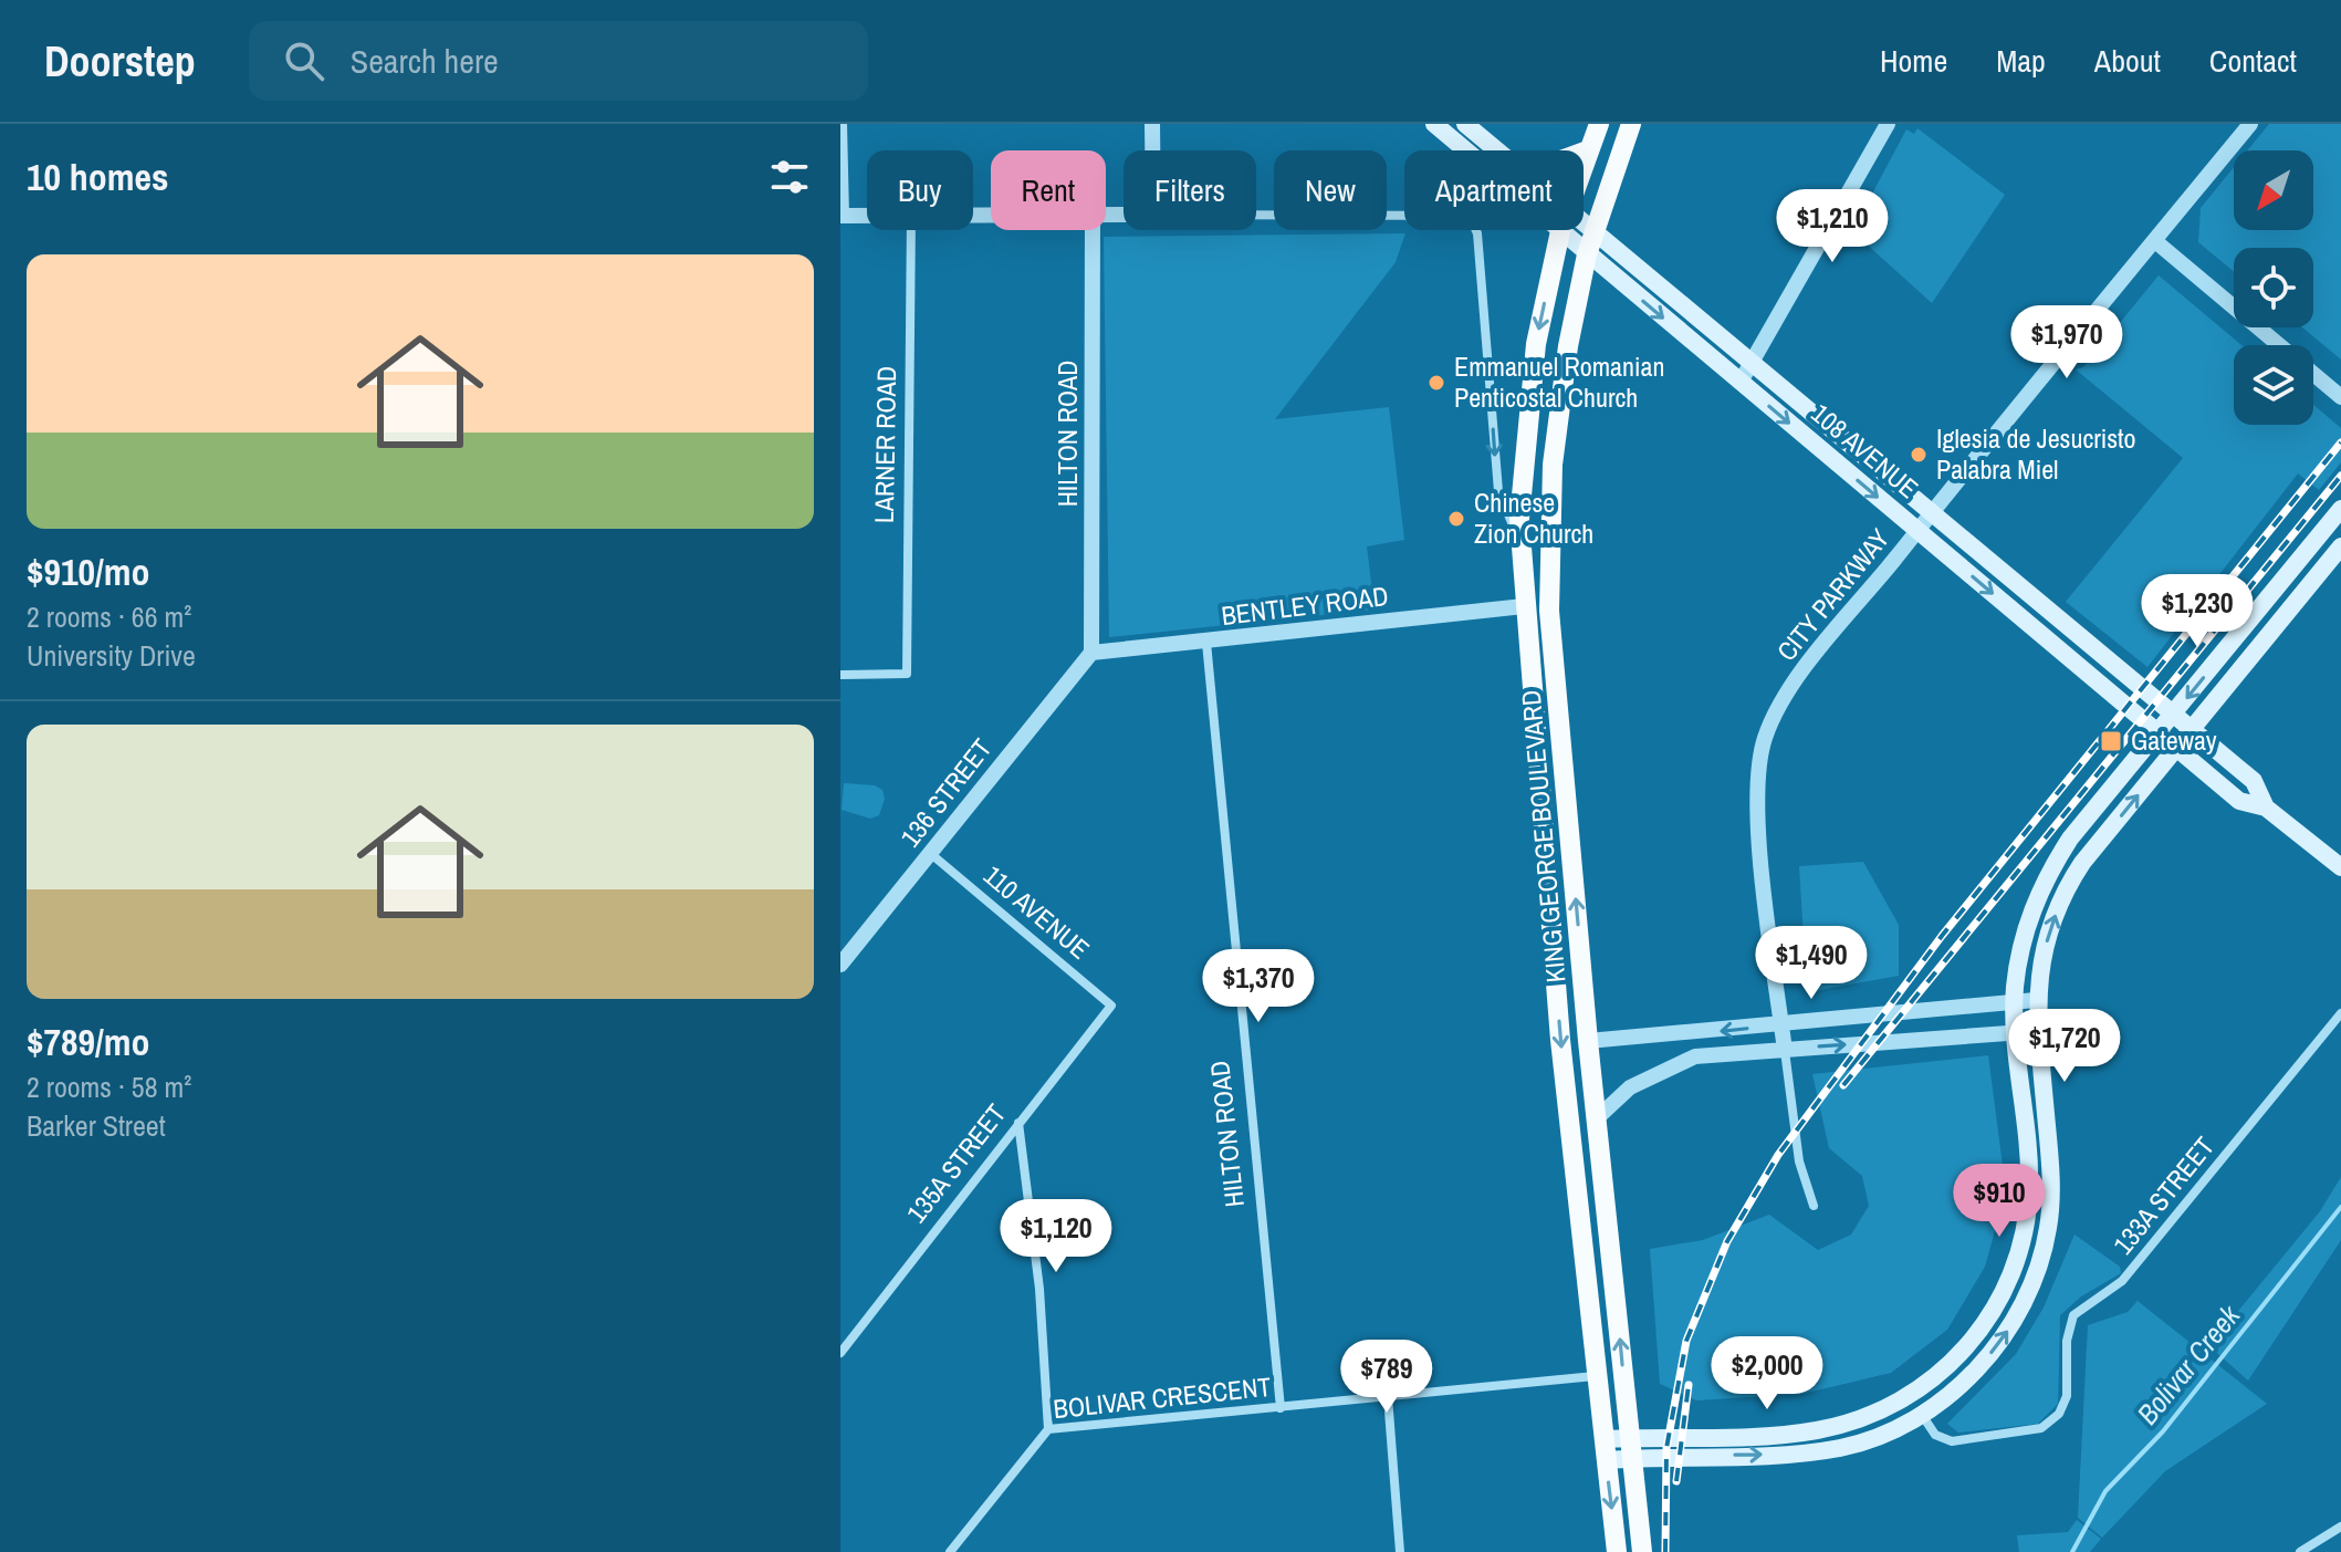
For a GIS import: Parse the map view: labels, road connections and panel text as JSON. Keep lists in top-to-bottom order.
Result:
{
  "streets": {
    "main road": ["108 AVENUE", "KING GEORGE BOULEVARD"],
    "street": [
      "HILTON ROAD",
      "LARNER ROAD",
      "CITY PARKWAY",
      "BENTLEY ROAD",
      "136 STREET",
      "110 AVENUE",
      "135A STREET",
      "133A STREET",
      "BOLIVAR CRESCENT"
    ]
  },
  "crossings": [
    ["HILTON ROAD", "BENTLEY ROAD"],
    ["HILTON ROAD", "136 STREET"],
    ["HILTON ROAD", "BOLIVAR CRESCENT"],
    ["108 AVENUE", "CITY PARKWAY"],
    ["108 AVENUE", "KING GEORGE BOULEVARD"],
    ["BENTLEY ROAD", "136 STREET"],
    ["BENTLEY ROAD", "KING GEORGE BOULEVARD"],
    ["136 STREET", "110 AVENUE"],
    ["KING GEORGE BOULEVARD", "BOLIVAR CRESCENT"],
    ["110 AVENUE", "135A STREET"]
  ],
  "water": ["Bolivar Creek"],
  "places": {
    "other": ["Emmanuel Romanian Penticostal Church", "Iglesia de Jesucristo Palabra Miel", "Chinese Zion Church"],
    "transit": ["Gateway"]
  },
  "north": "bottom left",
  "page": {
    "header": "Doorstep",
    "search": "Search here",
    "nav": [
      "Home",
      "Map",
      "About",
      "Contact"
    ],
    "heading": "10 homes",
    "chip": [
      "Buy",
      "Rent",
      "Filters",
      "New",
      "Apartment"
    ],
    "price": [
      "$1,210",
      "$1,970",
      "$1,230",
      "$1,490",
      "$1,370",
      "$1,720",
      "$910",
      "$1,120",
      "$2,000",
      "$789"
    ],
    "list": [
      {
        "name": "$910/mo",
        "note": "2 rooms · 66 m² · University Drive"
      },
      {
        "name": "$789/mo",
        "note": "2 rooms · 58 m² · Barker Street"
      }
    ]
  }
}
